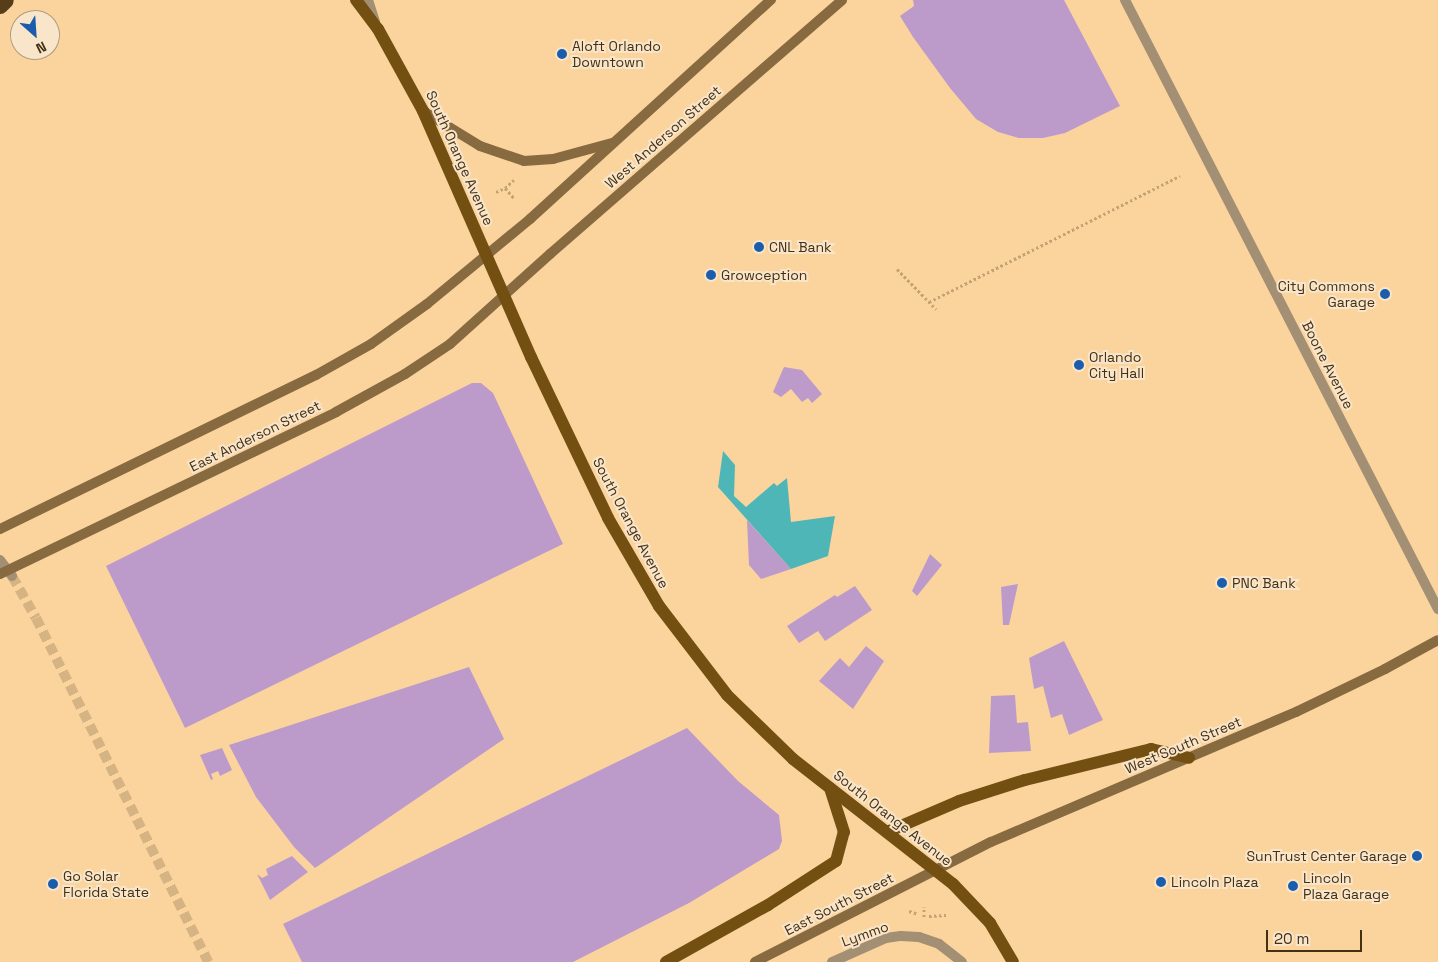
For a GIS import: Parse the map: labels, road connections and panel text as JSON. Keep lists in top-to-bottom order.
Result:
{
  "streets": {
    "main road": [
      "West Anderson Street",
      "South Orange Avenue",
      "East Anderson Street",
      "West South Street",
      "East South Street"
    ],
    "street": ["Boone Avenue", "Lymmo"]
  },
  "crossings": [
    ["West Anderson Street", "South Orange Avenue"],
    ["West Anderson Street", "East Anderson Street"],
    ["South Orange Avenue", "East Anderson Street"],
    ["South Orange Avenue", "West South Street"],
    ["South Orange Avenue", "East South Street"],
    ["West South Street", "East South Street"]
  ],
  "places": [
    "Aloft Orlando Downtown",
    "CNL Bank",
    "Growception",
    "City Commons Garage",
    "Orlando City Hall",
    "PNC Bank",
    "SunTrust Center Garage",
    "Lincoln Plaza",
    "Go Solar Florida State",
    "Lincoln Plaza Garage"
  ],
  "scale_bar": "20 m",
  "north": "bottom right"
}
